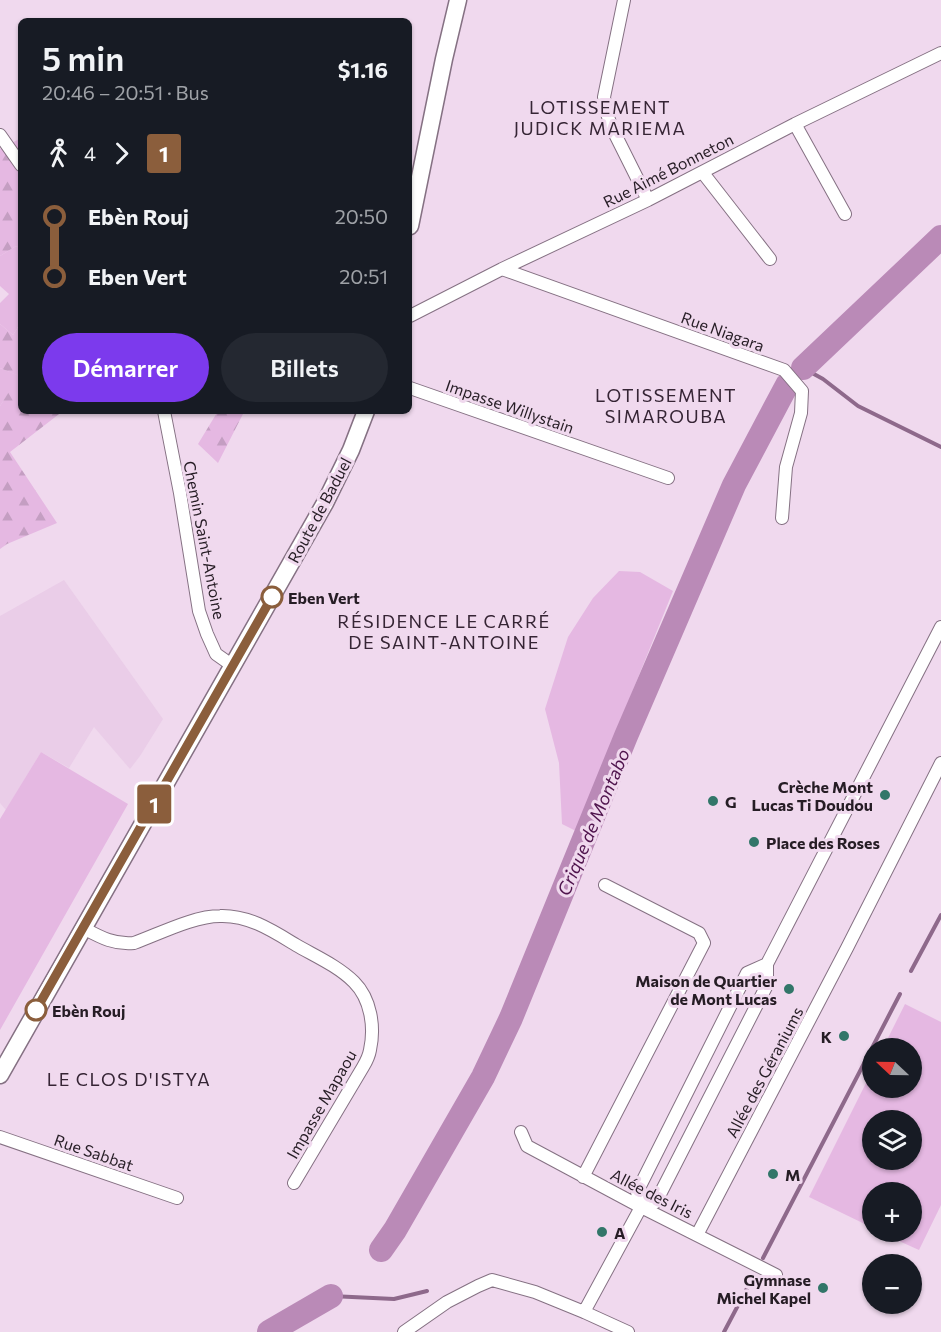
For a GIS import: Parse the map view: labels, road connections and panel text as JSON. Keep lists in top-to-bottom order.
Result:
{
  "streets": {
    "main road": ["Route de Baduel"],
    "street": [
      "Rue Aimé Bonneton",
      "Rue Niagara",
      "Impasse Willystain",
      "Chemin Saint-Antoine",
      "Allée des Géraniums",
      "Impasse Mapaou",
      "Rue Sabbat",
      "Allée des Iris"
    ]
  },
  "crossings": [
    ["Rue Aimé Bonneton", "Rue Niagara"],
    ["Route de Baduel", "Chemin Saint-Antoine"],
    ["Route de Baduel", "Impasse Mapaou"],
    ["Allée des Géraniums", "Allée des Iris"]
  ],
  "districts": [
    "LOTISSEMENT JUDICK MARIEMA",
    "LOTISSEMENT SIMAROUBA",
    "RÉSIDENCE LE CARRÉ DE SAINT-ANTOINE",
    "LE CLOS D'ISTYA"
  ],
  "water": ["Crique de Montabo"],
  "places": [
    "Eben Vert",
    "Crèche Mont Lucas Ti Doudou",
    "G",
    "Place des Roses",
    "Maison de Quartier de Mont Lucas",
    "Ebèn Rouj",
    "K",
    "M",
    "A",
    "Gymnase Michel Kapel"
  ],
  "lines": ["bus line 1"],
  "north": "left",
  "page": {
    "on_map": "1",
    "heading": ["5 min", "20:46 – 20:51 · Bus", "$1.16"],
    "legs": ["4", "1"],
    "list": [
      {
        "name": "Ebèn Rouj",
        "value": "20:50"
      },
      {
        "name": "Eben Vert",
        "value": "20:51"
      }
    ],
    "buttons": ["Démarrer", "Billets"],
    "map_buttons": ["+", "−"]
  }
}
